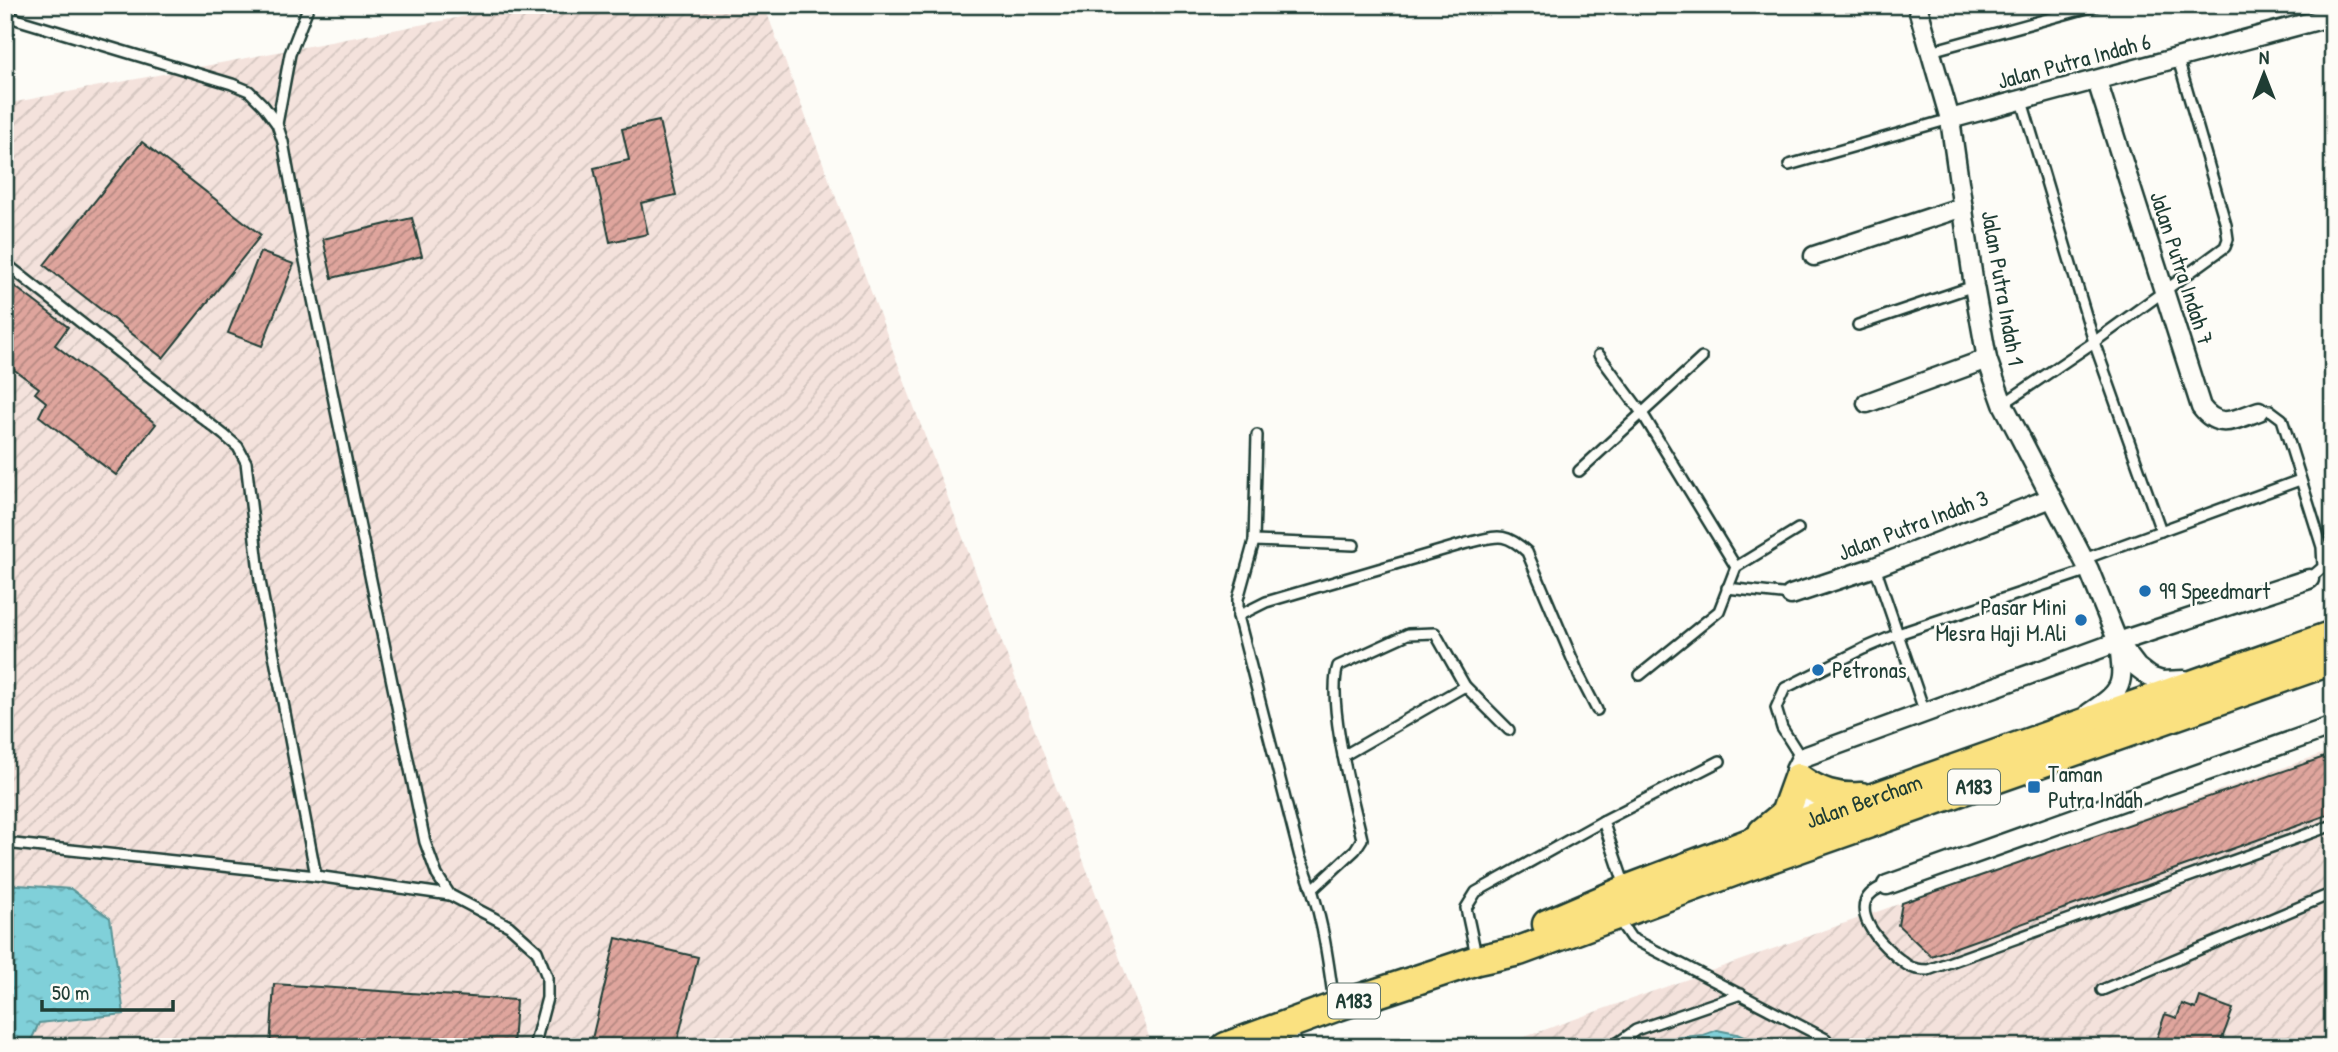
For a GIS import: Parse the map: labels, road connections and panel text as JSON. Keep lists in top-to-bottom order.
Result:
{
  "streets": {
    "main road": ["A183", "Jalan Bercham"],
    "street": [
      "Jalan Putra Indah 6",
      "Jalan Putra Indah 7",
      "Jalan Putra Indah 1",
      "Jalan Putra Indah 3"
    ]
  },
  "crossings": [
    ["Jalan Putra Indah 6", "Jalan Putra Indah 7"],
    ["Jalan Putra Indah 6", "Jalan Putra Indah 1"],
    ["Jalan Putra Indah 1", "Jalan Putra Indah 3"],
    ["Jalan Putra Indah 1", "Jalan Bercham"]
  ],
  "places": {
    "other": ["99 Speedmart", "Pasar Mini Mesra Haji M.Ali", "Petronas"],
    "transit": ["Taman Putra Indah"]
  },
  "scale_bar": "50 m",
  "north": "top"
}
